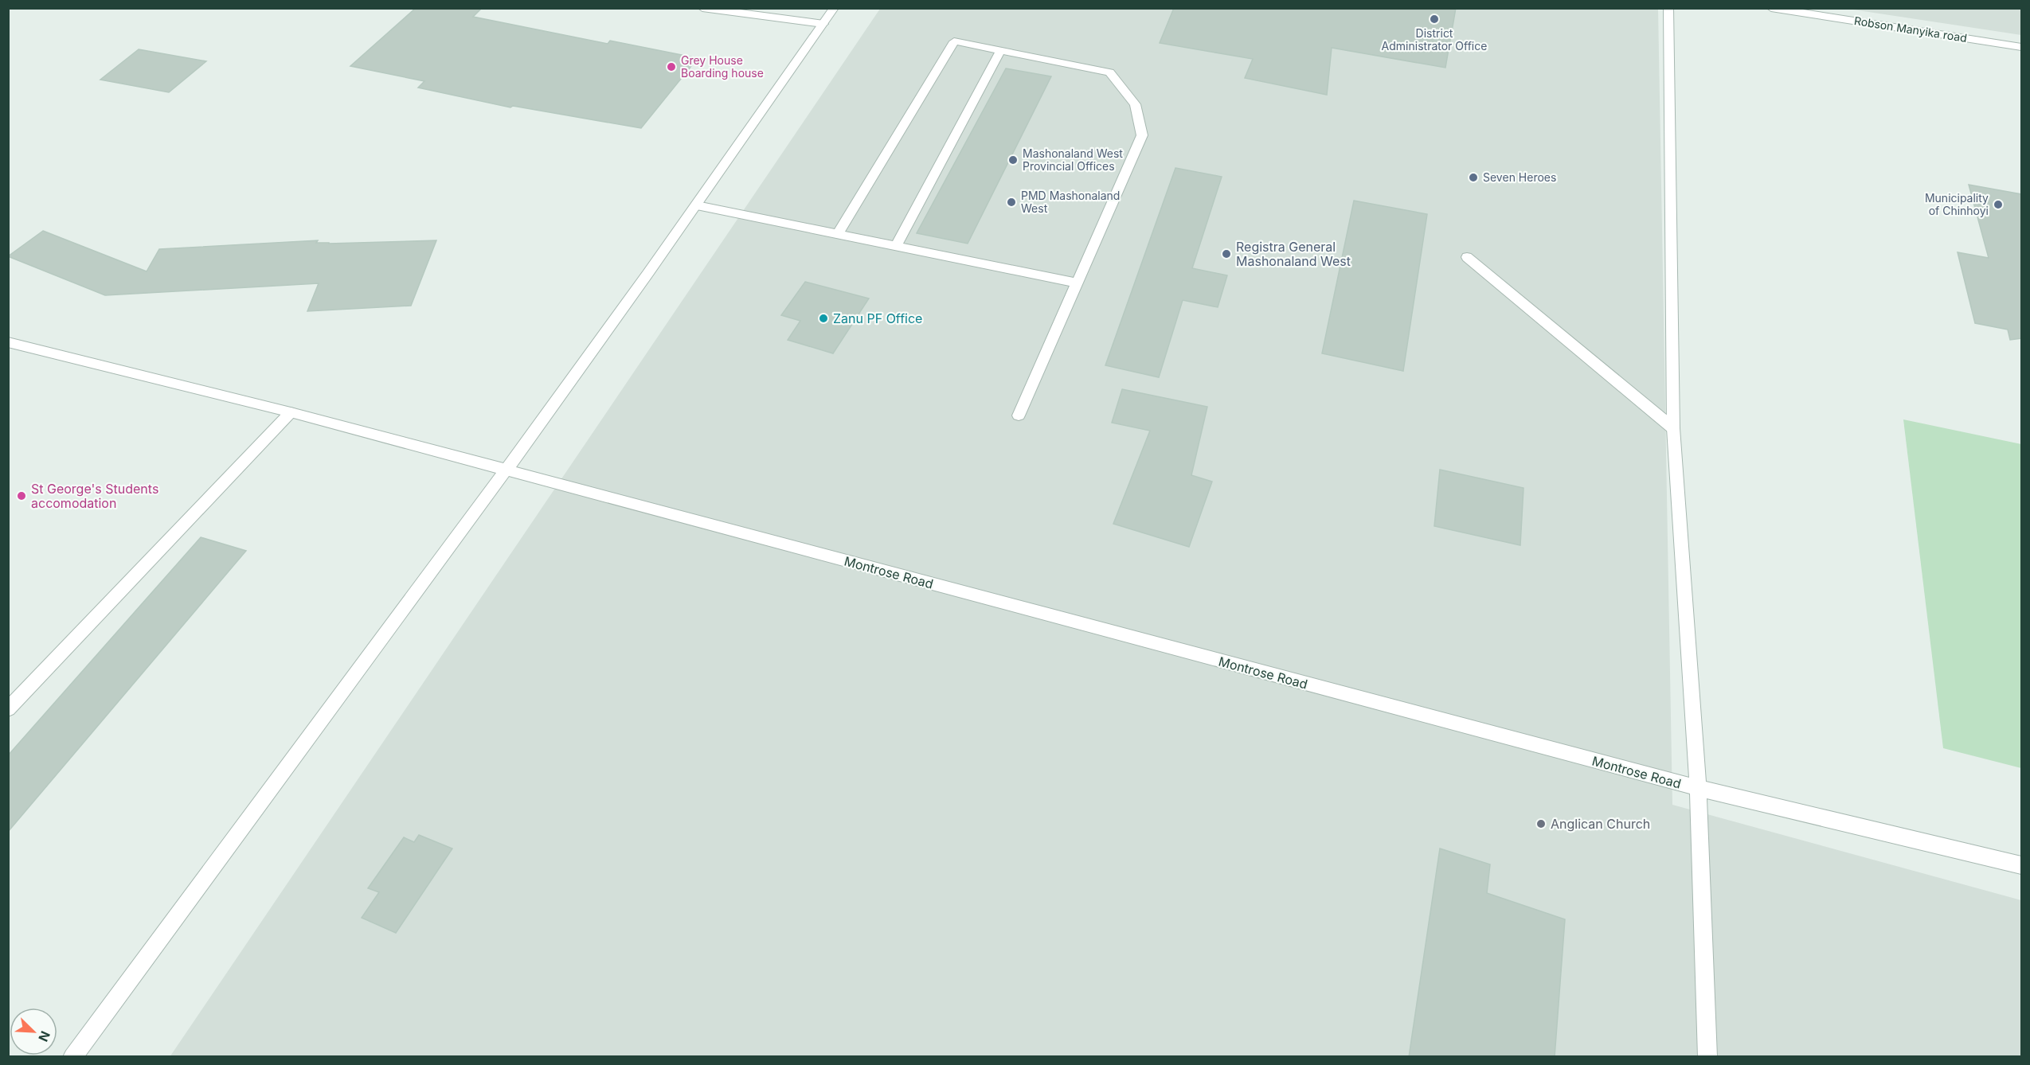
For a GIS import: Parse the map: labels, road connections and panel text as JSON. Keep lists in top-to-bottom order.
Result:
{
  "streets": {
    "street": ["Robson Manyika road", "Montrose Road"]
  },
  "places": [
    "District Administrator Office",
    "Grey House Boarding house",
    "Mashonaland West Provincial Offices",
    "Seven Heroes",
    "PMD Mashonaland West",
    "Municipality of Chinhoyi",
    "Registra General Mashonaland West",
    "Zanu PF Office",
    "St George's Students accomodation",
    "Anglican Church"
  ],
  "north": "bottom right"
}
